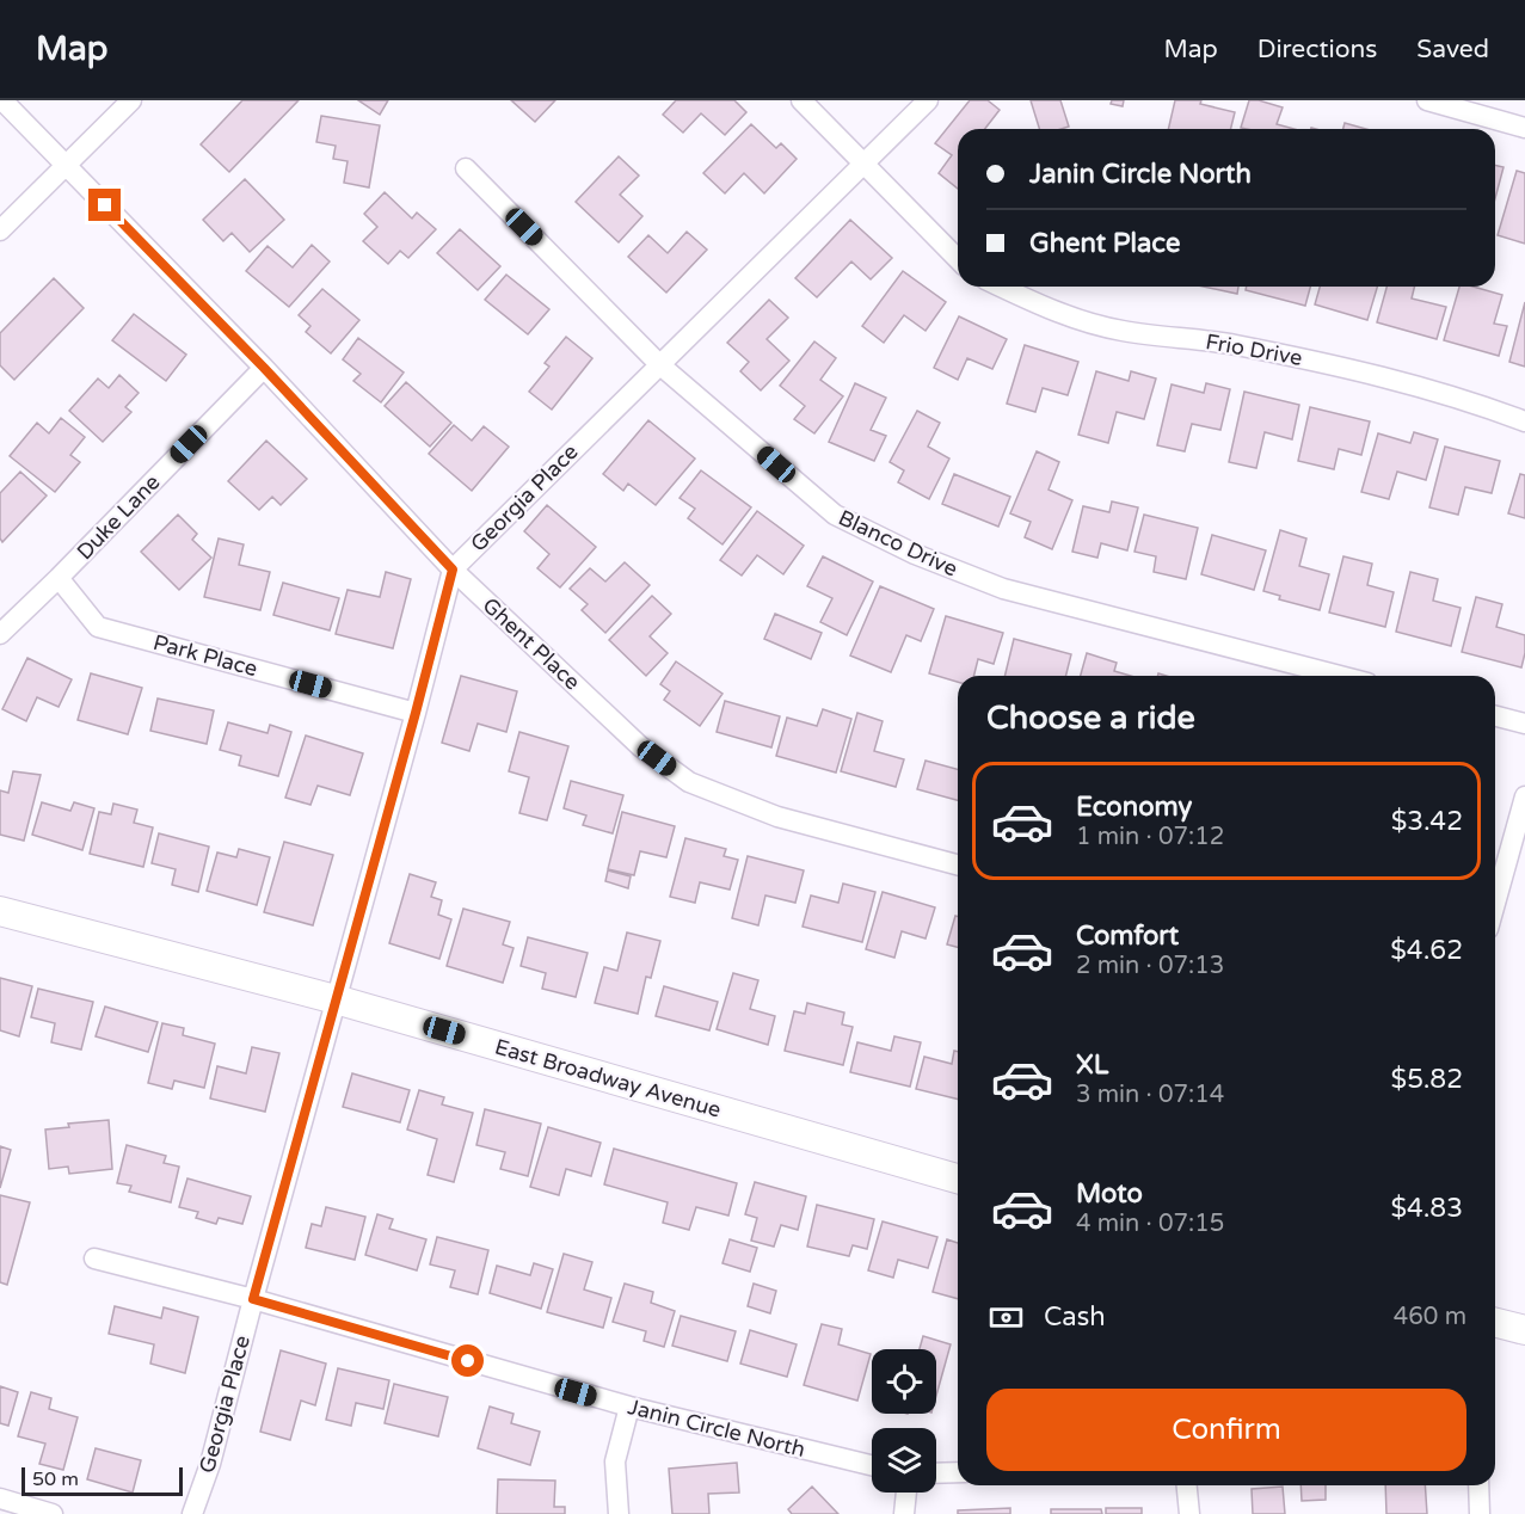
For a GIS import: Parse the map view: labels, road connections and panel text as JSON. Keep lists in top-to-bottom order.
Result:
{
  "streets": {
    "street": [
      "Frio Drive",
      "Georgia Place",
      "Duke Lane",
      "Blanco Drive",
      "Ghent Place",
      "Park Place",
      "East Broadway Avenue",
      "Janin Circle North"
    ]
  },
  "crossings": [
    ["Georgia Place", "Blanco Drive"],
    ["Georgia Place", "Ghent Place"],
    ["Georgia Place", "Park Place"],
    ["Georgia Place", "East Broadway Avenue"],
    ["Georgia Place", "Janin Circle North"],
    ["Duke Lane", "Ghent Place"],
    ["Duke Lane", "Park Place"]
  ],
  "scale_bar": "50 m",
  "page": {
    "header": "Map",
    "nav": ["Map", "Directions", "Saved"],
    "banner": ["Janin Circle North", "Ghent Place"],
    "heading": "Choose a ride",
    "list": [
      {
        "name": "Economy",
        "note": "1 min · 07:12",
        "value": "$3.42"
      },
      {
        "name": "Comfort",
        "note": "2 min · 07:13",
        "value": "$4.62"
      },
      {
        "name": "XL",
        "note": "3 min · 07:14",
        "value": "$5.82"
      },
      {
        "name": "Moto",
        "note": "4 min · 07:15",
        "value": "$4.83"
      }
    ],
    "pay": ["Cash", "460 m"],
    "buttons": "Confirm",
    "scale": "50 m"
  }
}
